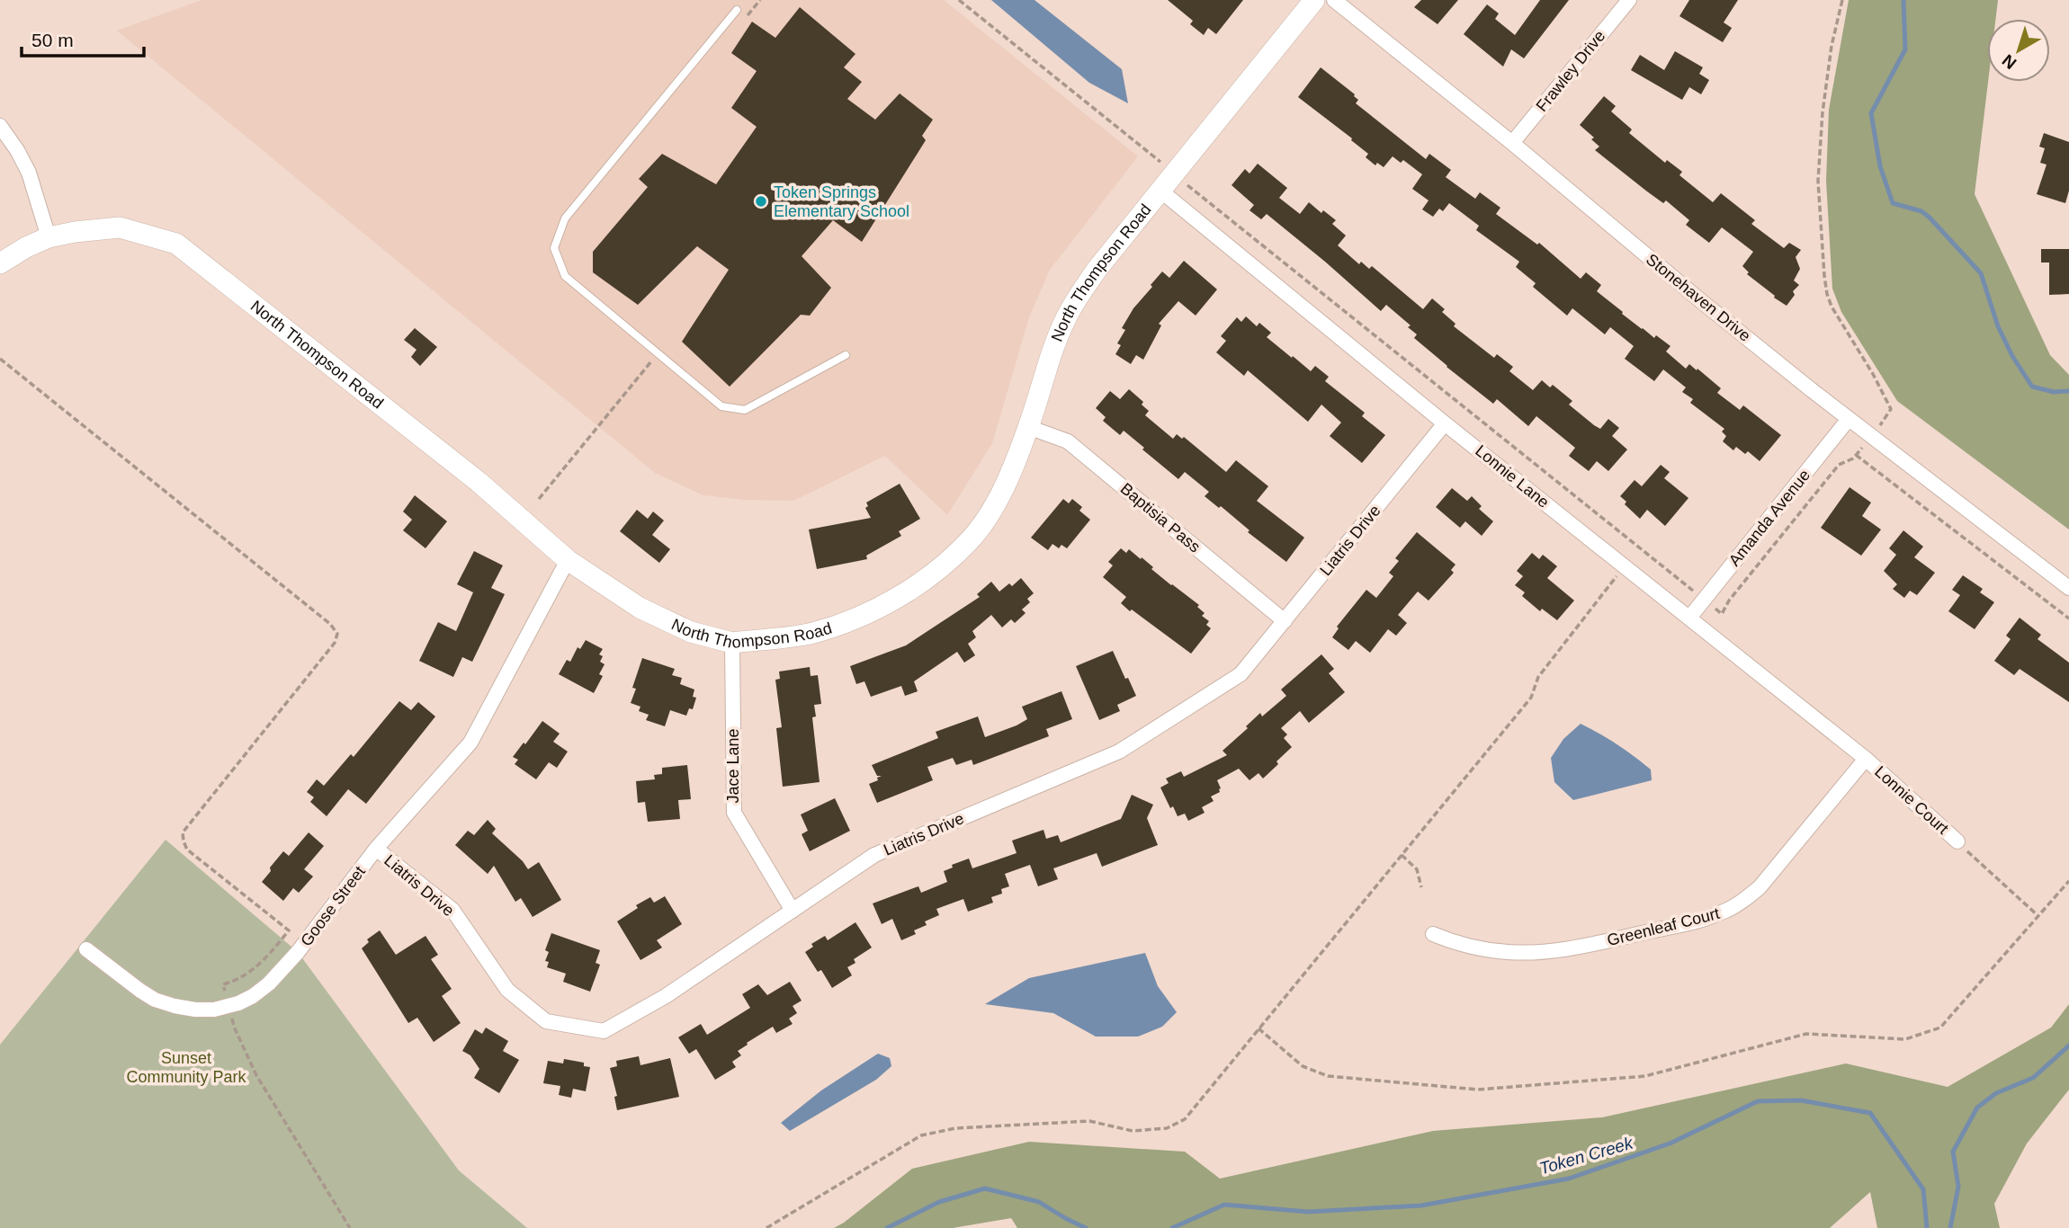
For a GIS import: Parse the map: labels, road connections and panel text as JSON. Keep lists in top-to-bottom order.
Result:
{
  "streets": {
    "street": [
      "Frawley Drive",
      "North Thompson Road",
      "Stonehaven Drive",
      "Lonnie Lane",
      "Baptisia Pass",
      "Amanda Avenue",
      "Liatris Drive",
      "Jace Lane",
      "Lonnie Court",
      "Goose Street",
      "Greenleaf Court"
    ]
  },
  "crossings": [
    ["Frawley Drive", "Stonehaven Drive"],
    ["North Thompson Road", "Lonnie Lane"],
    ["North Thompson Road", "Baptisia Pass"],
    ["North Thompson Road", "Jace Lane"],
    ["North Thompson Road", "Goose Street"],
    ["Stonehaven Drive", "Amanda Avenue"],
    ["Lonnie Lane", "Amanda Avenue"],
    ["Lonnie Lane", "Liatris Drive"],
    ["Lonnie Lane", "Lonnie Court"],
    ["Lonnie Lane", "Greenleaf Court"],
    ["Baptisia Pass", "Liatris Drive"],
    ["Liatris Drive", "Jace Lane"],
    ["Liatris Drive", "Goose Street"],
    ["Lonnie Court", "Greenleaf Court"]
  ],
  "water": ["Token Creek"],
  "parks": ["Sunset Community Park"],
  "places": ["Token Springs Elementary School"],
  "scale_bar": "50 m",
  "north": "bottom left"
}
